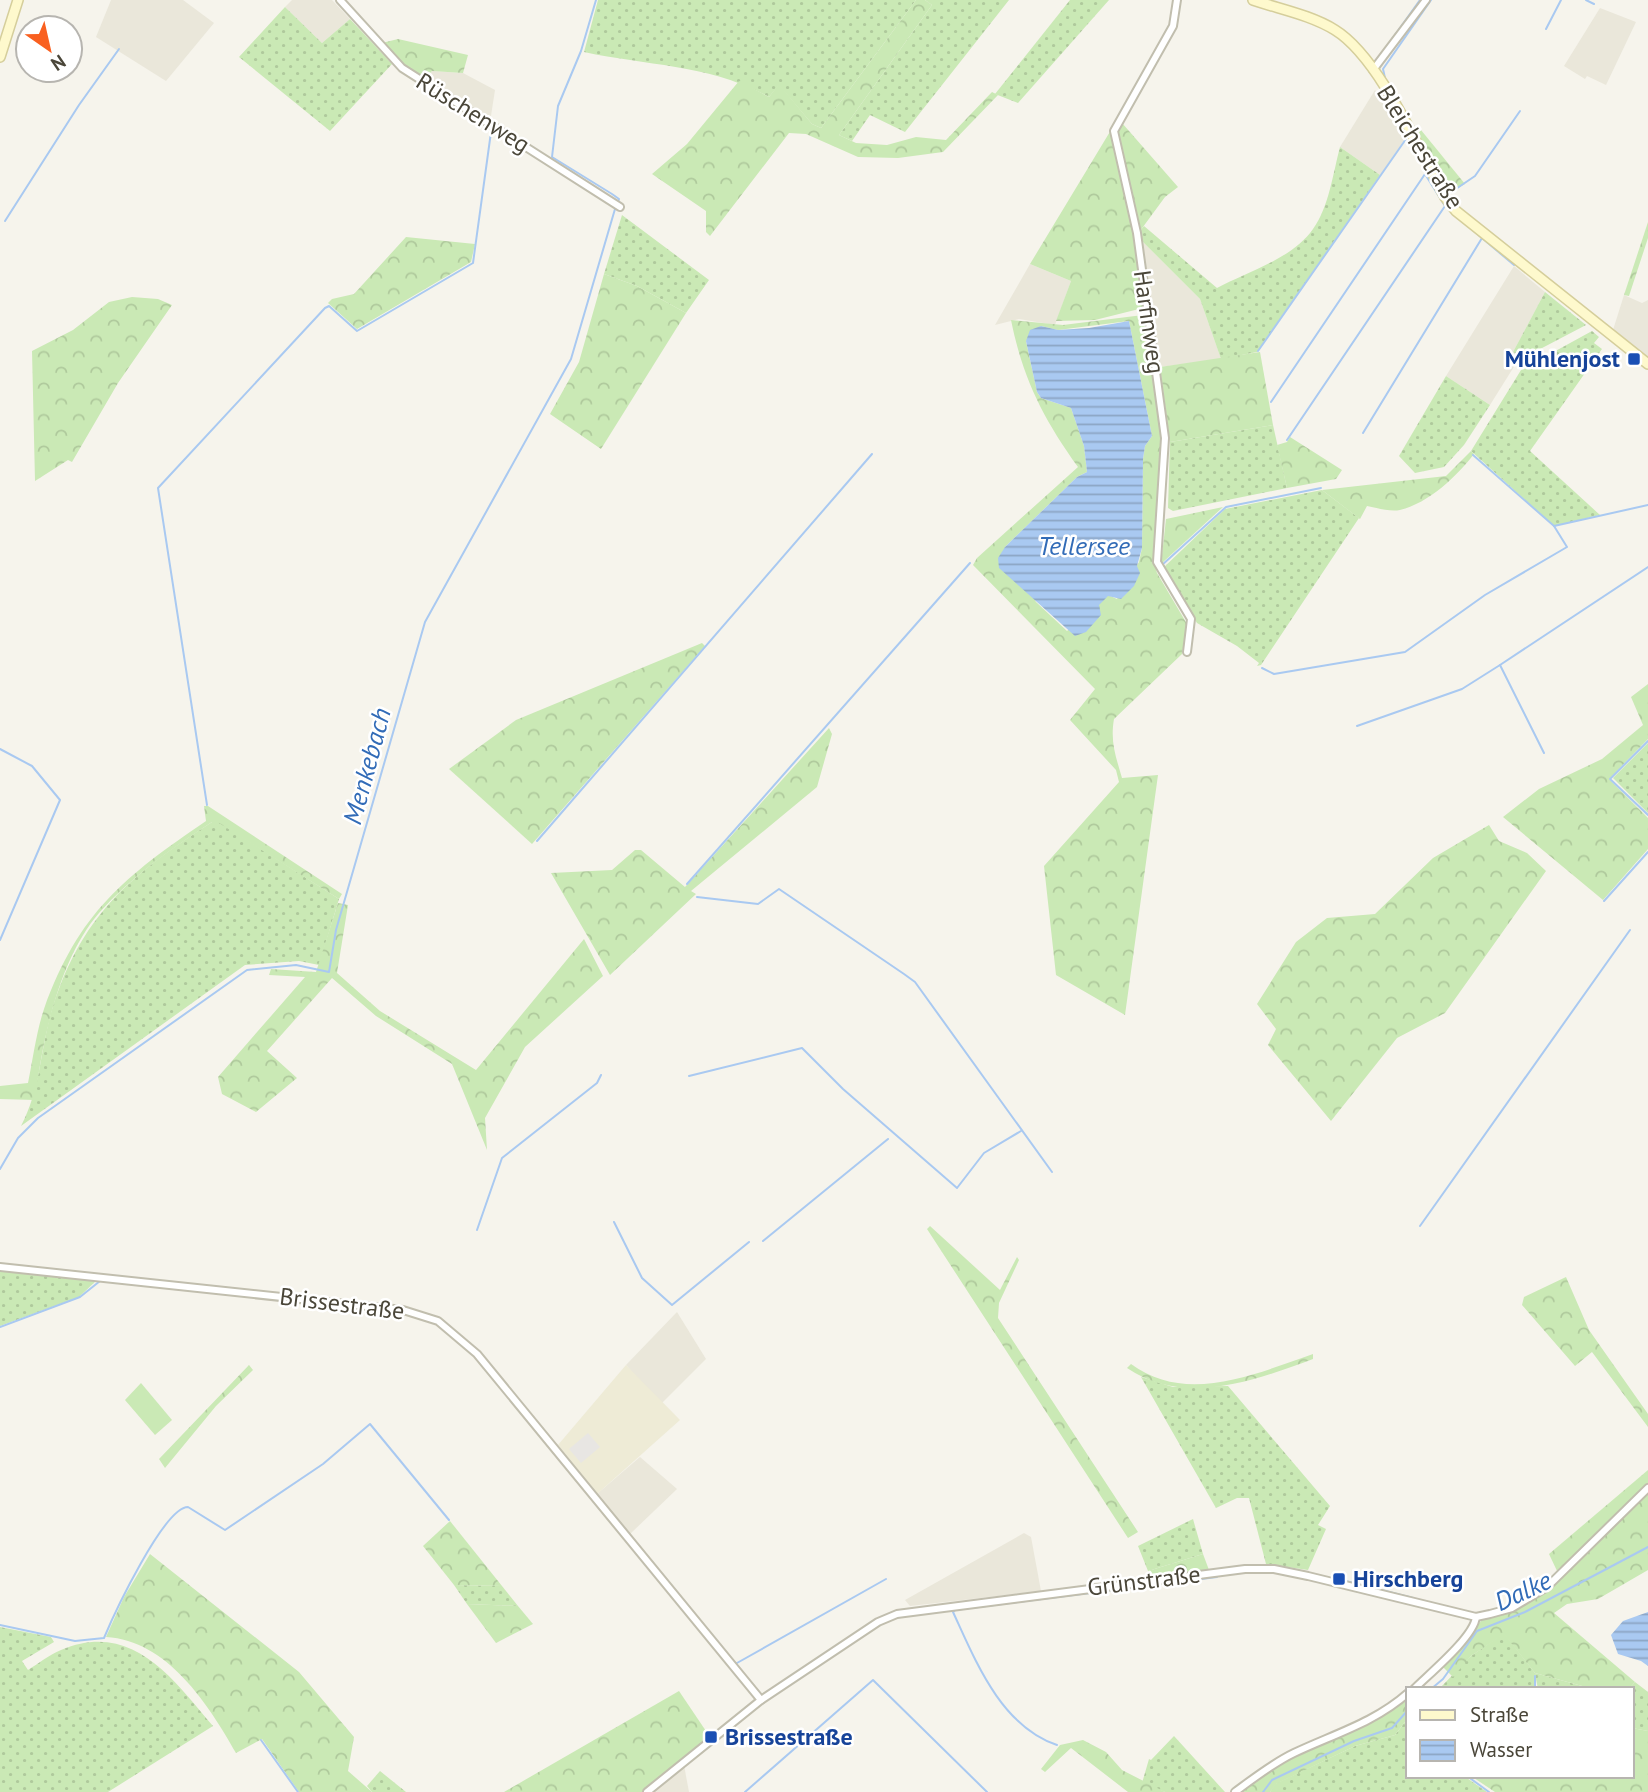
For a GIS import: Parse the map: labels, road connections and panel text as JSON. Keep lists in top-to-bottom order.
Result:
{
  "streets": {
    "street": [
      "Rüschenweg",
      "Bleichestraße",
      "Harfinweg",
      "Brissestraße",
      "Grünstraße"
    ]
  },
  "crossings": [
    ["Brissestraße", "Grünstraße"]
  ],
  "water": ["Tellersee", "Menkebach", "Dalke"],
  "places": {
    "transit": ["Mühlenjost", "Hirschberg", "Brissestraße"]
  },
  "legend": ["Straße", "Wasser"],
  "north": "bottom right"
}
